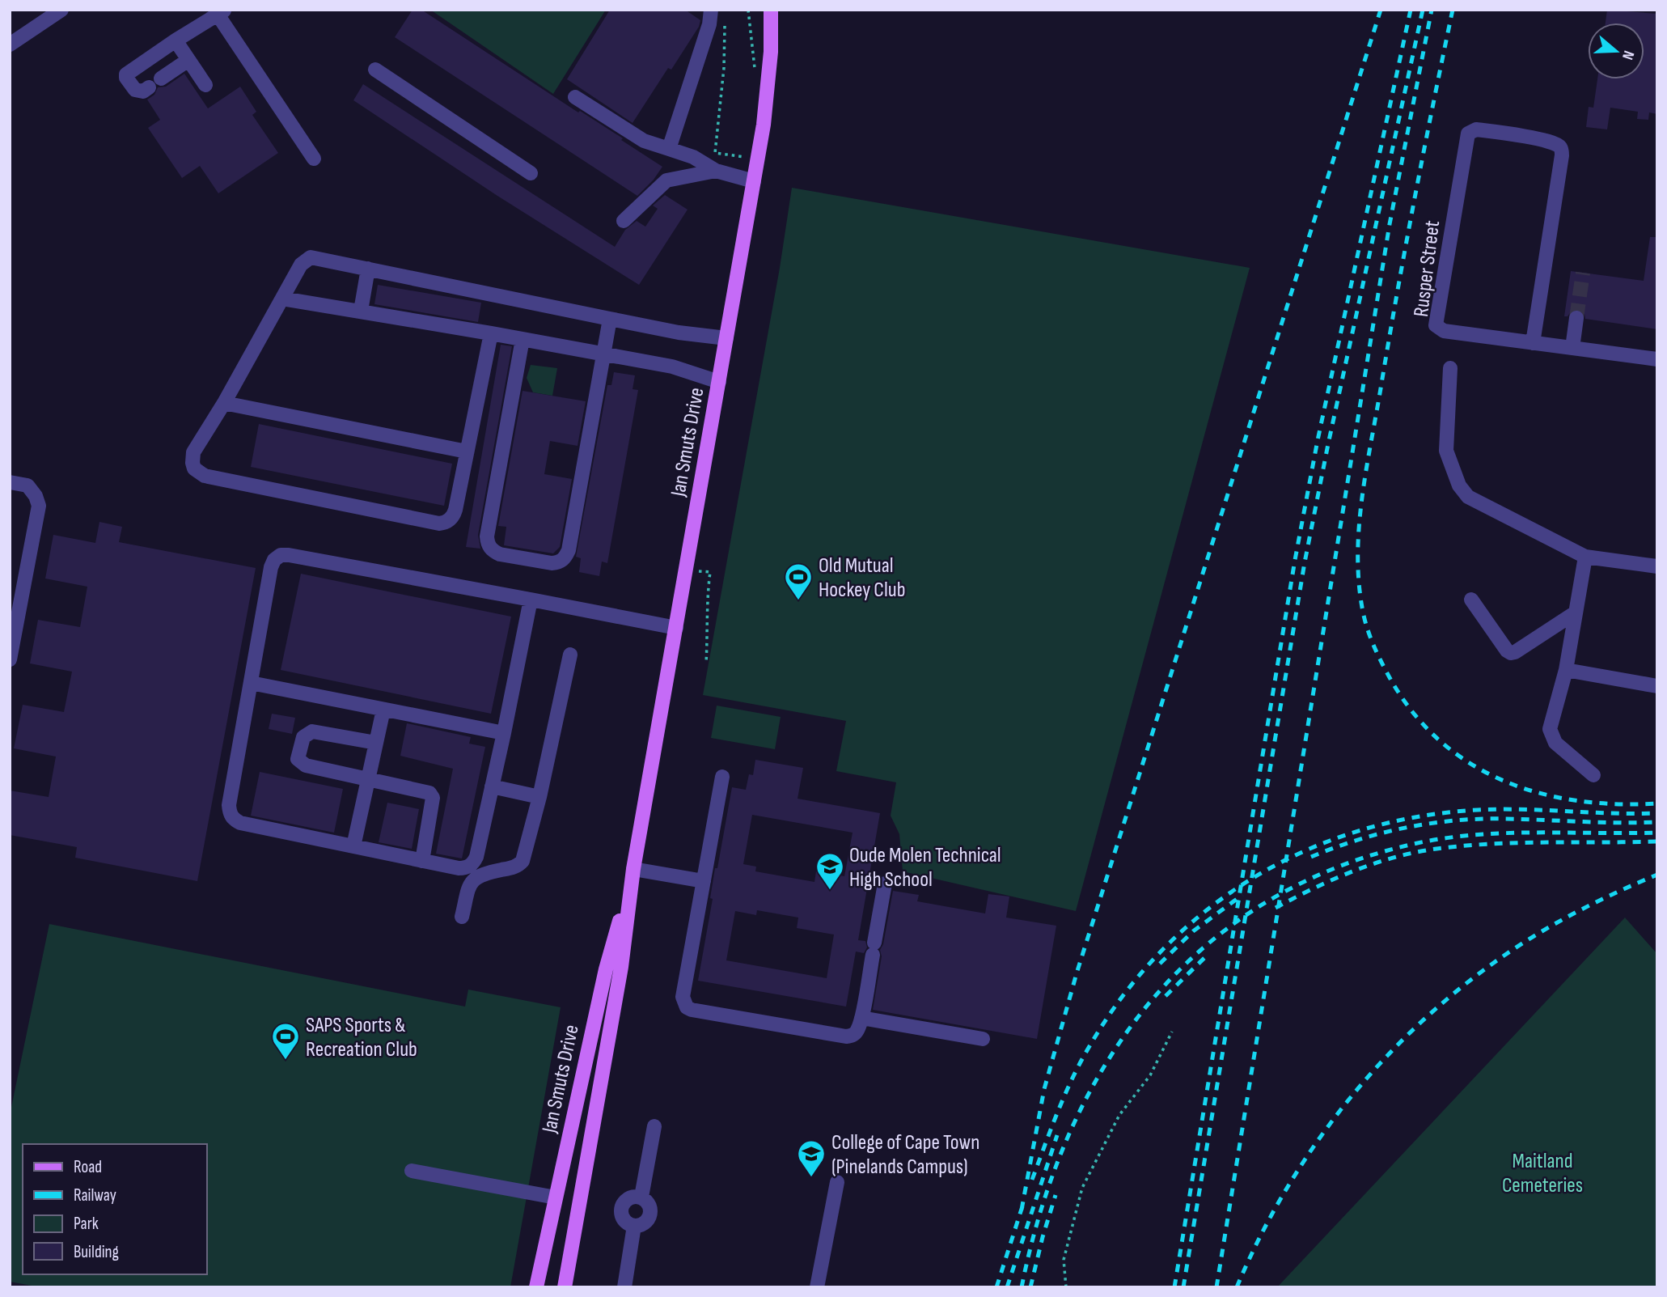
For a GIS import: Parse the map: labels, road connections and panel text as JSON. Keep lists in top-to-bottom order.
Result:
{
  "streets": {
    "main road": ["Jan Smuts Drive"],
    "street": ["Rusper Street"]
  },
  "parks": ["Maitland Cemeteries"],
  "places": {
    "sports": ["Old Mutual Hockey Club", "SAPS Sports & Recreation Club"],
    "school or university": ["Oude Molen Technical High School", "College of Cape Town (Pinelands Campus)"]
  },
  "legend": [
    "Road",
    "Railway",
    "Park",
    "Building"
  ],
  "north": "right"
}
